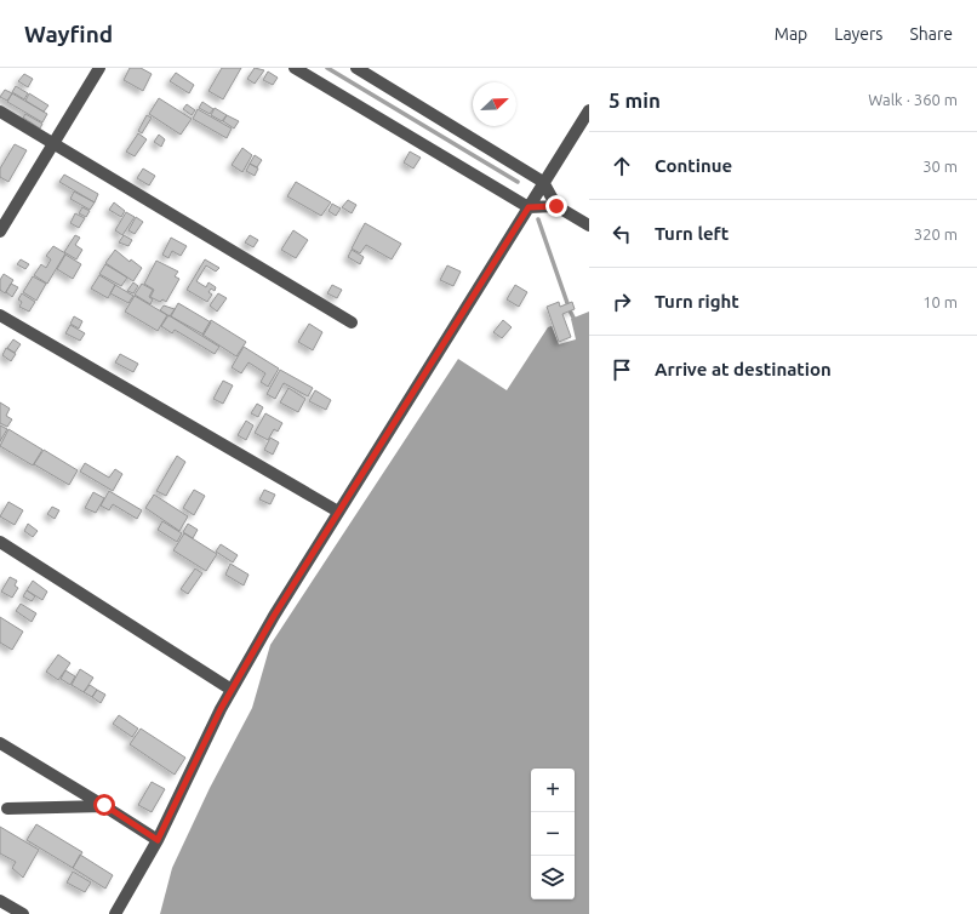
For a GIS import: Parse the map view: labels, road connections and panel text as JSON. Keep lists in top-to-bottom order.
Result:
{
  "north": "top right",
  "page": {
    "header": "Wayfind",
    "nav": ["Map", "Layers", "Share"],
    "heading": ["5 min", "Walk · 360 m"],
    "list": [
      ["Continue", "30 m"],
      ["Turn left", "320 m"],
      ["Turn right", "10 m"],
      "Arrive at destination"
    ],
    "map_buttons": ["+", "−"]
  }
}
